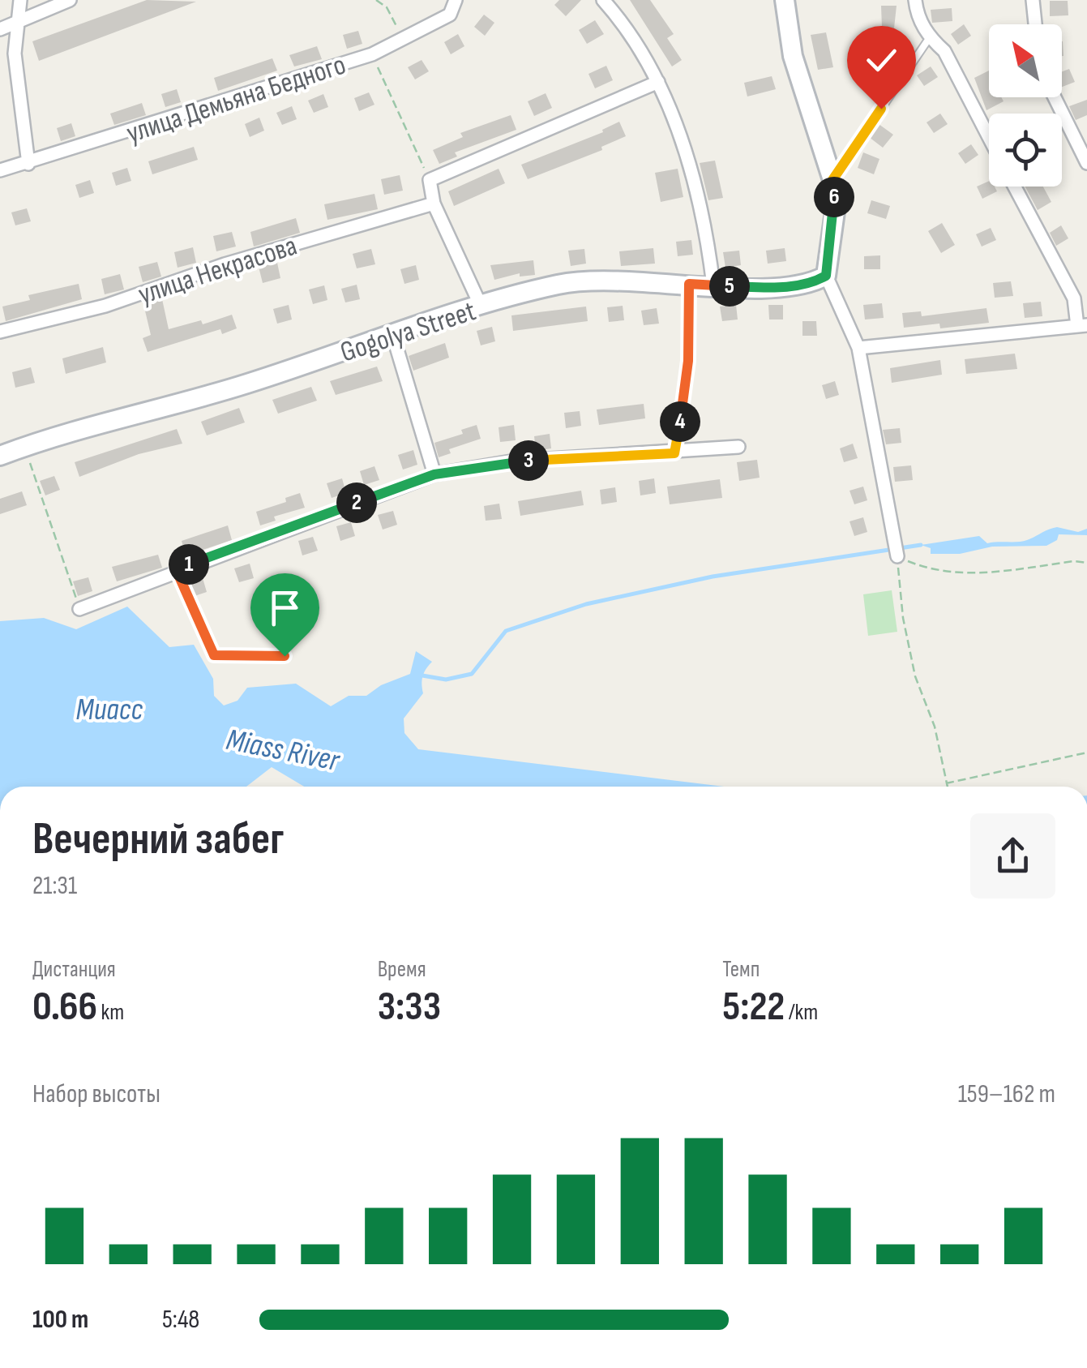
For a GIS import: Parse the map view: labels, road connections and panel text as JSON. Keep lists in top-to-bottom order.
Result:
{
  "streets": {
    "street": ["улица Демьяна Бедного", "улица Некрасова", "Gogolya Street"]
  },
  "water": ["Миасс", "Miass River"],
  "north": "top left",
  "page": {
    "pins": [
      "6",
      "5",
      "4",
      "3",
      "2",
      "1"
    ],
    "heading": ["Вечерний забег", "21:31"],
    "stats": [
      ["Дистанция", "0.66 km"],
      ["Время", "3:33"],
      ["Темп", "5:22 /km"]
    ],
    "chart": ["Набор высоты", "159–162 m"],
    "list": [
      {
        "name": "100 m",
        "note": "5:48"
      }
    ]
  }
}
